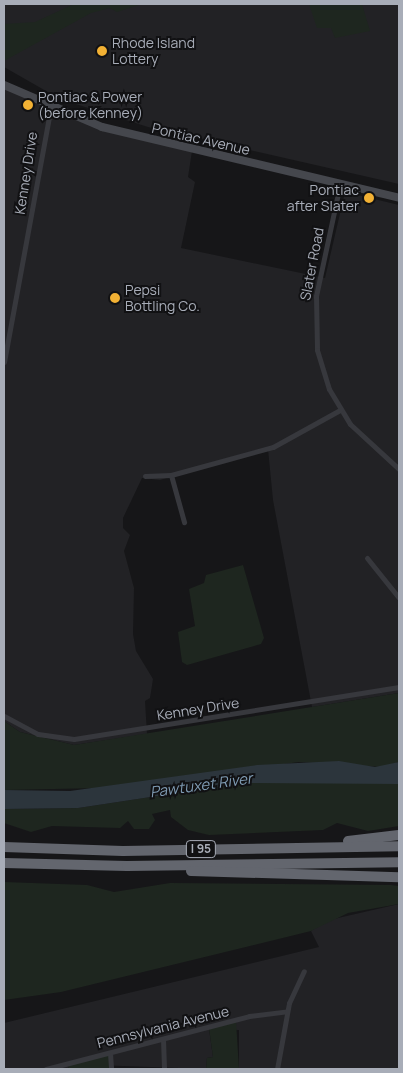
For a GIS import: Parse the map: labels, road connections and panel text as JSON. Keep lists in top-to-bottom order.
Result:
{
  "streets": {
    "highway": ["I 95"],
    "main road": ["Pontiac Avenue"],
    "street": ["Kenney Drive", "Slater Road", "Pennsylvania Avenue"]
  },
  "crossings": [
    ["Pontiac Avenue", "Kenney Drive"],
    ["Pontiac Avenue", "Slater Road"]
  ],
  "water": ["Pawtuxet River"],
  "places": [
    "Rhode Island Lottery",
    "Pontiac & Power (before Kenney)",
    "Pontiac after Slater",
    "Pepsi Bottling Co."
  ]
}
